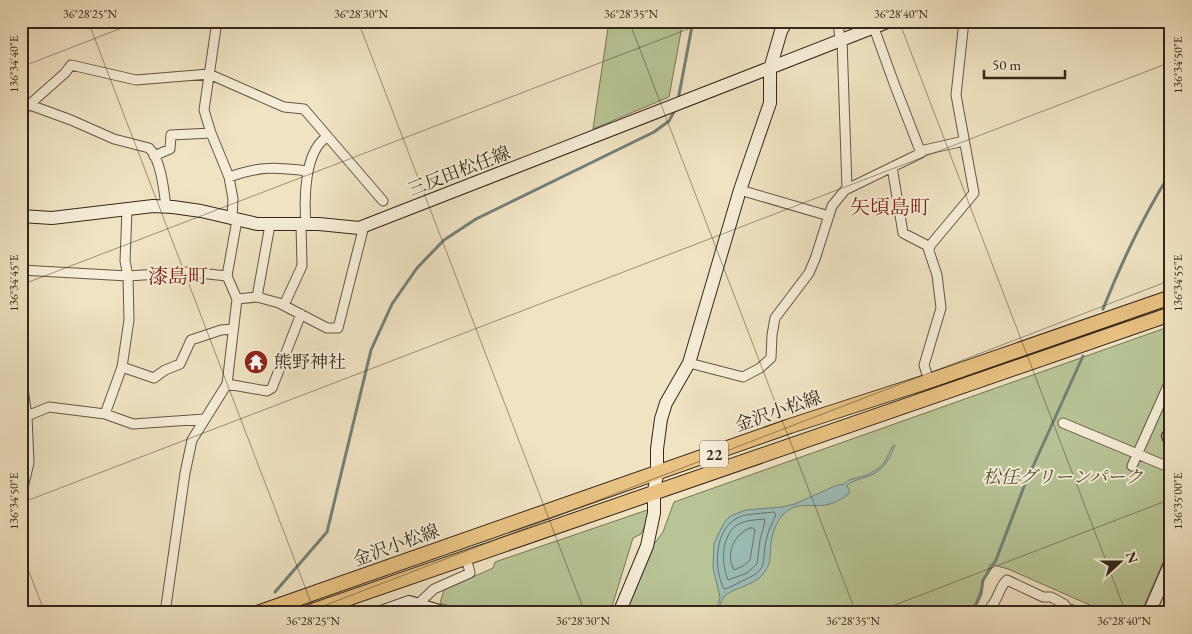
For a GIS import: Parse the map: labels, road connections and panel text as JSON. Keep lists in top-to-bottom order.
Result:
{
  "streets": {
    "main road": ["三反田松任線", "金沢小松線", "22"]
  },
  "districts": ["矢頃島町", "漆島町"],
  "parks": ["松任グリーンパーク"],
  "places": {
    "temple": ["熊野神社"]
  },
  "scale_bar": "50 m",
  "north": "right",
  "coordinates": [
    "36°28'25\"N",
    "36°28'30\"N",
    "36°28'35\"N",
    "36°28'40\"N",
    "136°34'40\"E",
    "136°34'50\"E",
    "136°34'45\"E",
    "136°34'55\"E",
    "136°35'00\"E"
  ]
}
